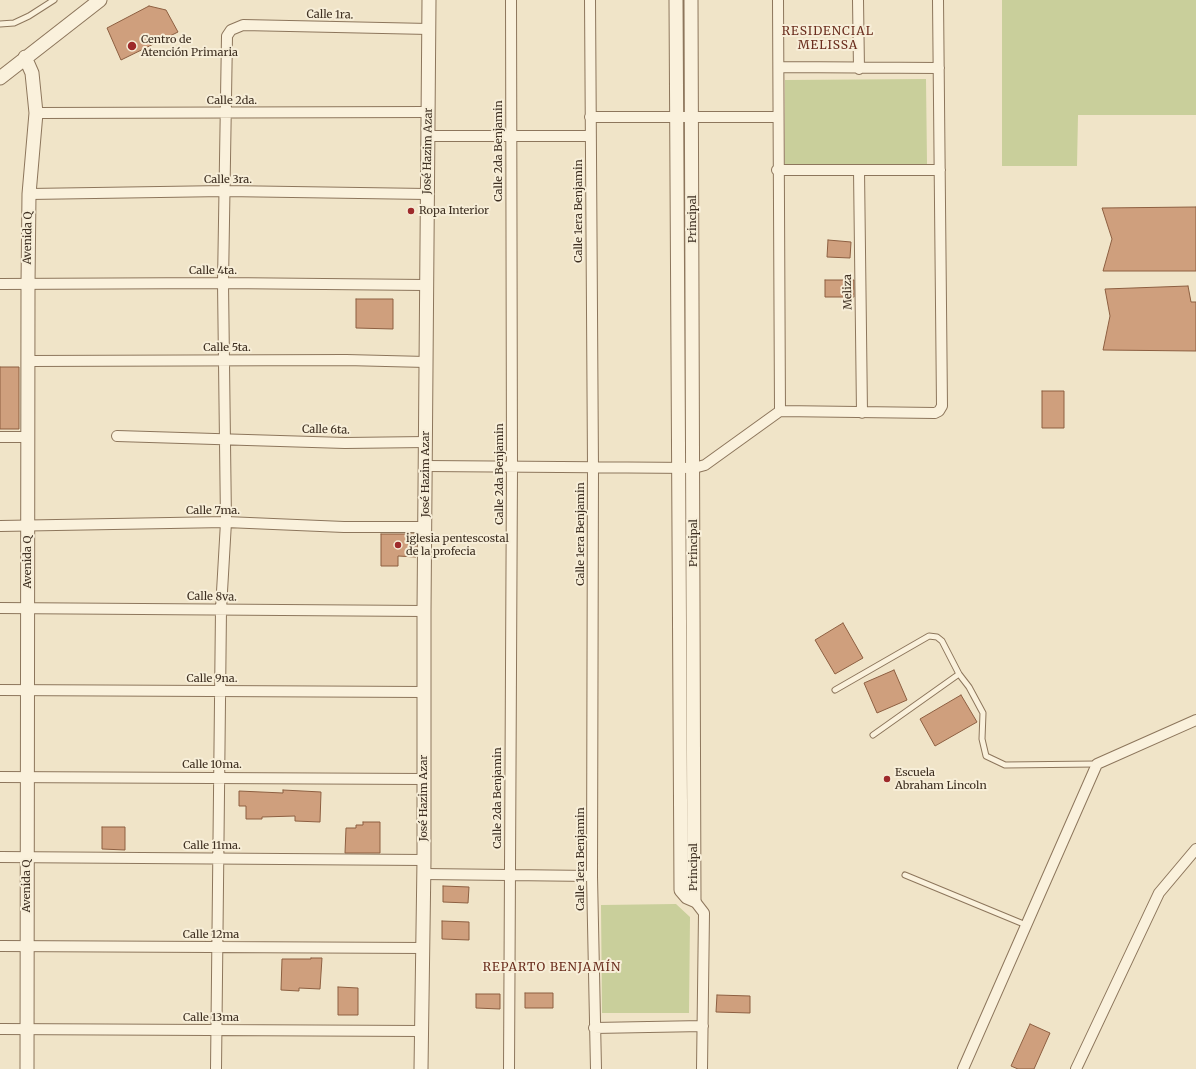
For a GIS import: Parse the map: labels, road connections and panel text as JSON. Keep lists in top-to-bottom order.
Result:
{
  "streets": {
    "street": [
      "Calle 1ra.",
      "Calle 2da.",
      "José Hazim Azar",
      "Calle 2da Benjamin",
      "Calle 3ra.",
      "Calle 1era Benjamin",
      "Principal",
      "Avenida Q",
      "Calle 4ta.",
      "Meliza",
      "Calle 5ta.",
      "Calle 6ta.",
      "Calle 7ma.",
      "Calle 8va.",
      "Calle 9na.",
      "Calle 10ma.",
      "Calle 11ma.",
      "Calle 12ma",
      "Calle 13ma"
    ]
  },
  "crossings": [
    ["Calle 1ra.", "Calle 2da."],
    ["Calle 1ra.", "José Hazim Azar"],
    ["Calle 2da.", "José Hazim Azar"],
    ["Calle 2da.", "Avenida Q"],
    ["José Hazim Azar", "Calle 3ra."],
    ["José Hazim Azar", "Calle 4ta."],
    ["José Hazim Azar", "Calle 5ta."],
    ["José Hazim Azar", "Calle 6ta."],
    ["José Hazim Azar", "Calle 7ma."],
    ["José Hazim Azar", "Calle 8va."],
    ["José Hazim Azar", "Calle 9na."],
    ["José Hazim Azar", "Calle 10ma."],
    ["José Hazim Azar", "Calle 11ma."],
    ["José Hazim Azar", "Calle 12ma"],
    ["José Hazim Azar", "Calle 13ma"],
    ["Calle 3ra.", "Avenida Q"],
    ["Avenida Q", "Calle 4ta."],
    ["Avenida Q", "Calle 5ta."],
    ["Avenida Q", "Calle 7ma."],
    ["Avenida Q", "Calle 8va."],
    ["Avenida Q", "Calle 9na."],
    ["Avenida Q", "Calle 10ma."],
    ["Avenida Q", "Calle 11ma."],
    ["Avenida Q", "Calle 12ma"],
    ["Avenida Q", "Calle 13ma"]
  ],
  "districts": ["RESIDENCIAL MELISSA", "REPARTO BENJAMÍN"],
  "places": [
    "Centro de Atención Primaria",
    "Ropa Interior",
    "iglesia pentescostal de la profecia",
    "Escuela Abraham Lincoln"
  ]
}
